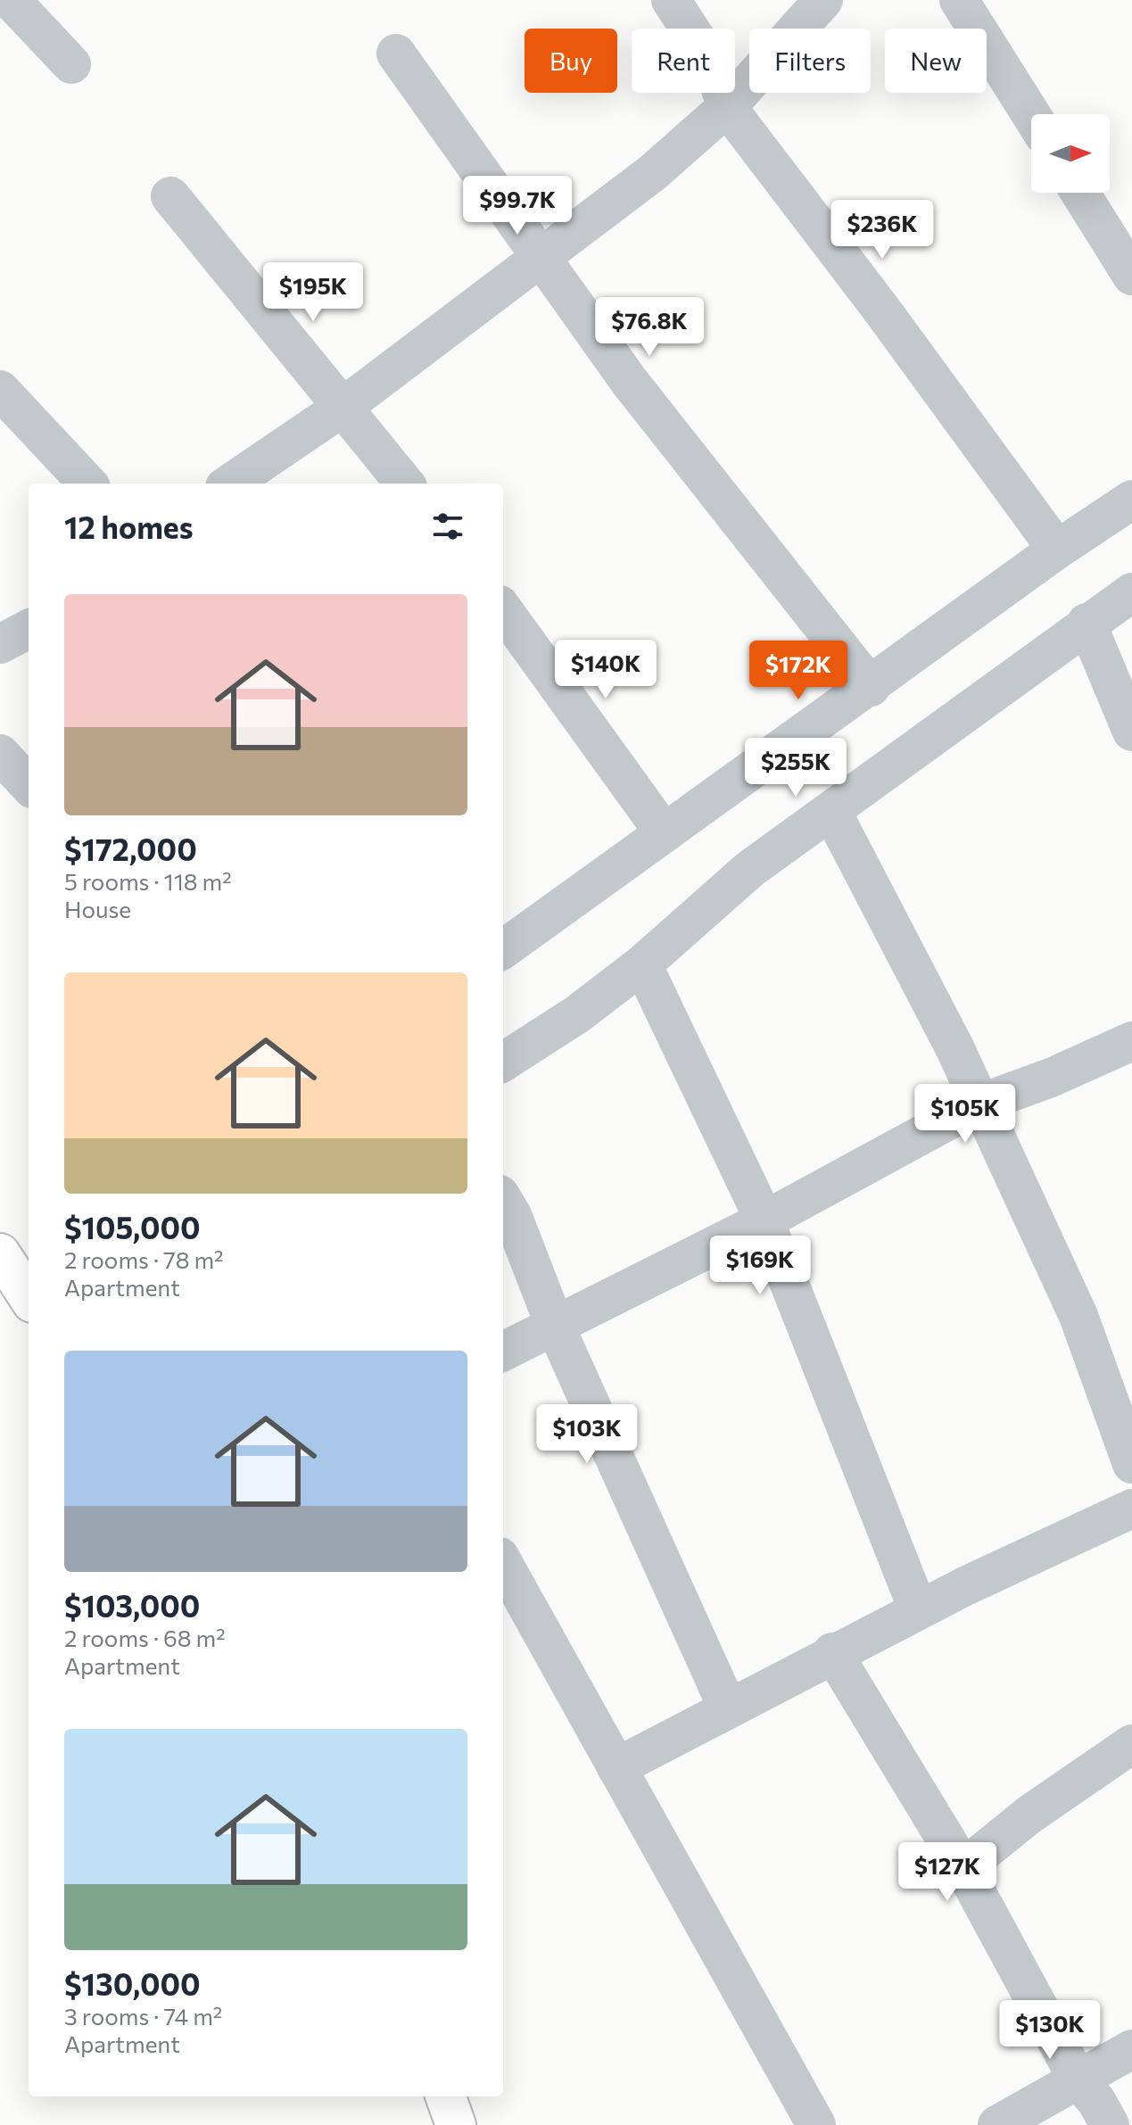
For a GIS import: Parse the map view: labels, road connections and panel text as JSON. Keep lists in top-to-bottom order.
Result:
{
  "north": "right",
  "page": {
    "chip": [
      "Buy",
      "Rent",
      "Filters",
      "New"
    ],
    "price": [
      "$99.7K",
      "$236K",
      "$195K",
      "$76.8K",
      "$140K",
      "$172K",
      "$255K",
      "$105K",
      "$169K",
      "$103K",
      "$127K",
      "$130K"
    ],
    "heading": "12 homes",
    "list": [
      {
        "name": "$172,000",
        "note": "5 rooms · 118 m² · House"
      },
      {
        "name": "$105,000",
        "note": "2 rooms · 78 m² · Apartment"
      },
      {
        "name": "$103,000",
        "note": "2 rooms · 68 m² · Apartment"
      },
      {
        "name": "$130,000",
        "note": "3 rooms · 74 m² · Apartment"
      }
    ]
  }
}
